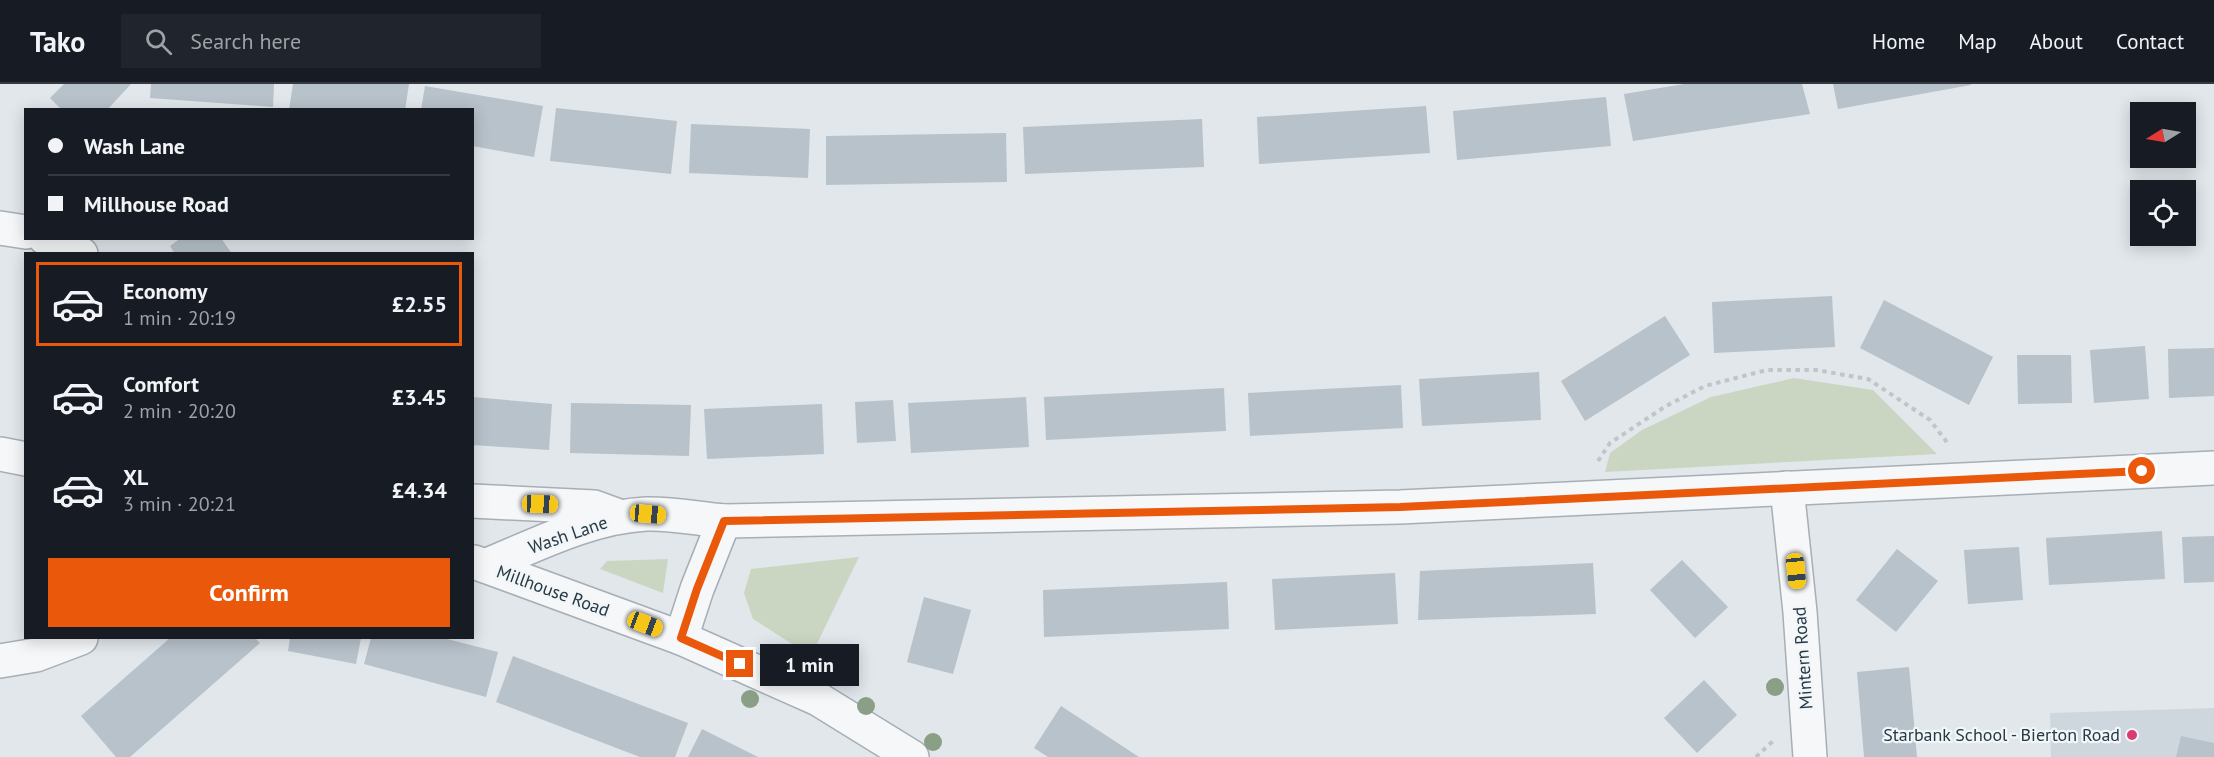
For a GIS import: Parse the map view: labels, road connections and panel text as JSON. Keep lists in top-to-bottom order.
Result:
{
  "streets": {
    "street": ["Wash Lane", "Millhouse Road", "Mintern Road"]
  },
  "crossings": [
    ["Wash Lane", "Millhouse Road"],
    ["Wash Lane", "Mintern Road"]
  ],
  "places": ["Starbank School - Bierton Road"],
  "north": "left",
  "page": {
    "header": "Tako",
    "search": "Search here",
    "nav": [
      "Home",
      "Map",
      "About",
      "Contact"
    ],
    "banner": ["Wash Lane", "Millhouse Road"],
    "list": [
      {
        "name": "Economy",
        "note": "1 min · 20:19",
        "value": "£2.55"
      },
      {
        "name": "Comfort",
        "note": "2 min · 20:20",
        "value": "£3.45"
      },
      {
        "name": "XL",
        "note": "3 min · 20:21",
        "value": "£4.34"
      }
    ],
    "buttons": "Confirm",
    "bubble": "1 min"
  }
}
